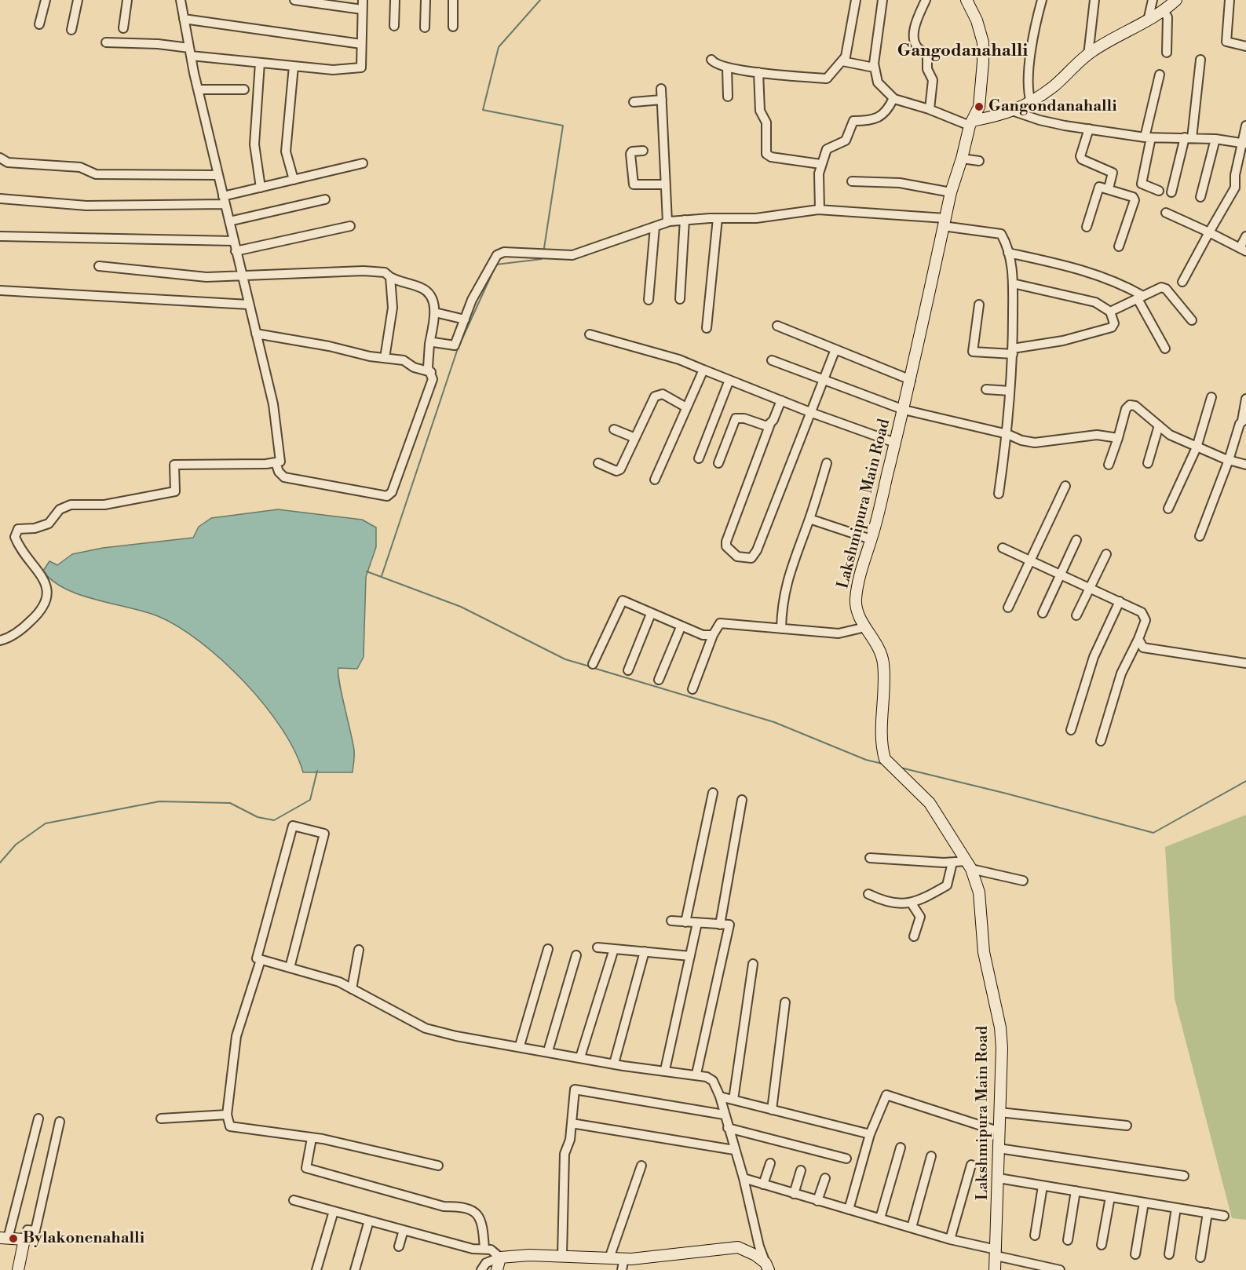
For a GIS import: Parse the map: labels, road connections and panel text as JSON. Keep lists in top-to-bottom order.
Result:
{
  "streets": {
    "main road": ["Lakshmipura Main Road"]
  },
  "districts": ["Gangodanahalli"],
  "places": ["Gangondanahalli", "Bylakonenahalli"]
}
